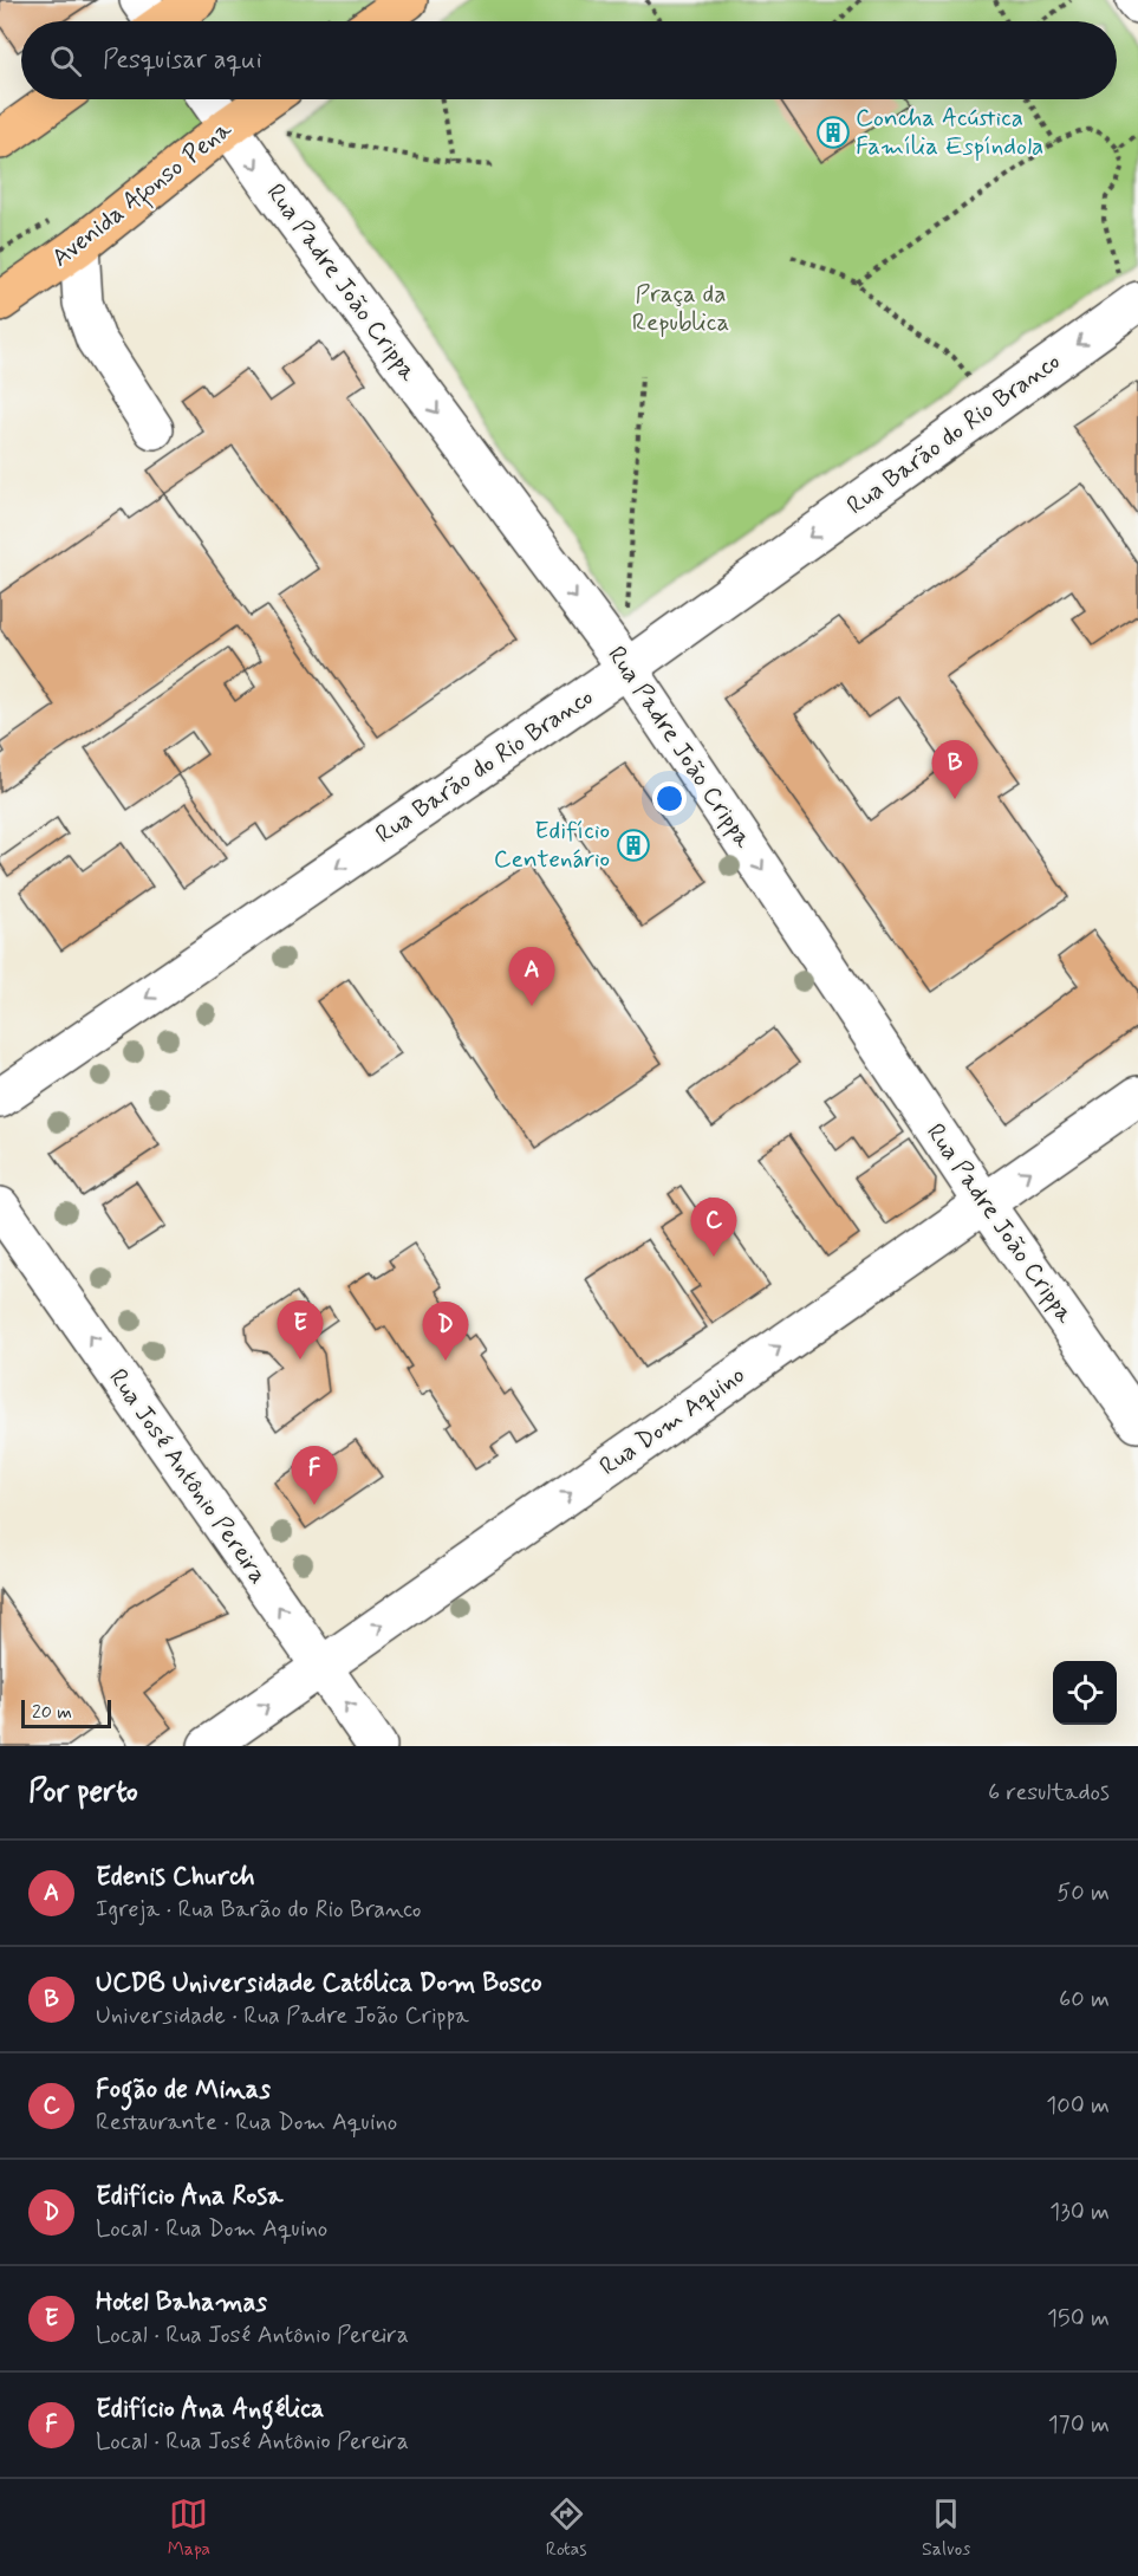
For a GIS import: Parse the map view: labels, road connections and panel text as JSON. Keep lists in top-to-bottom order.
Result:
{
  "streets": {
    "main road": ["Avenida Afonso Pena"],
    "street": [
      "Rua Padre João Crippa",
      "Rua Barão do Rio Branco",
      "Rua Dom Aquino",
      "Rua José Antônio Pereira"
    ]
  },
  "crossings": [
    ["Avenida Afonso Pena", "Rua Padre João Crippa"],
    ["Rua Padre João Crippa", "Rua Barão do Rio Branco"],
    ["Rua Padre João Crippa", "Rua Dom Aquino"],
    ["Rua Dom Aquino", "Rua José Antônio Pereira"]
  ],
  "one_way": [
    "Rua Padre João Crippa",
    "Rua Barão do Rio Branco",
    "Rua Dom Aquino",
    "Rua José Antônio Pereira"
  ],
  "parks": ["Praça da Republica"],
  "places": {
    "building": ["Concha Acústica Família Espíndola", "Edifício Centenário"]
  },
  "scale_bar": "20 m",
  "page": {
    "search": "Pesquisar aqui",
    "pins": [
      "B",
      "A",
      "C",
      "E",
      "D",
      "F"
    ],
    "scale": "20 m",
    "heading": ["Por perto", "6 resultados"],
    "list": [
      {
        "mark": "A",
        "name": "Edenis Church",
        "note": "Igreja · Rua Barão do Rio Branco",
        "value": "50 m"
      },
      {
        "mark": "B",
        "name": "UCDB Universidade Católica Dom Bosco",
        "note": "Universidade · Rua Padre João Crippa",
        "value": "60 m"
      },
      {
        "mark": "C",
        "name": "Fogão de Minas",
        "note": "Restaurante · Rua Dom Aquino",
        "value": "100 m"
      },
      {
        "mark": "D",
        "name": "Edifício Ana Rosa",
        "note": "Local · Rua Dom Aquino",
        "value": "130 m"
      },
      {
        "mark": "E",
        "name": "Hotel Bahamas",
        "note": "Local · Rua José Antônio Pereira",
        "value": "150 m"
      },
      {
        "mark": "F",
        "name": "Edifício Ana Angélica",
        "note": "Local · Rua José Antônio Pereira",
        "value": "170 m"
      }
    ],
    "nav": ["Mapa", "Rotas", "Salvos"]
  }
}
